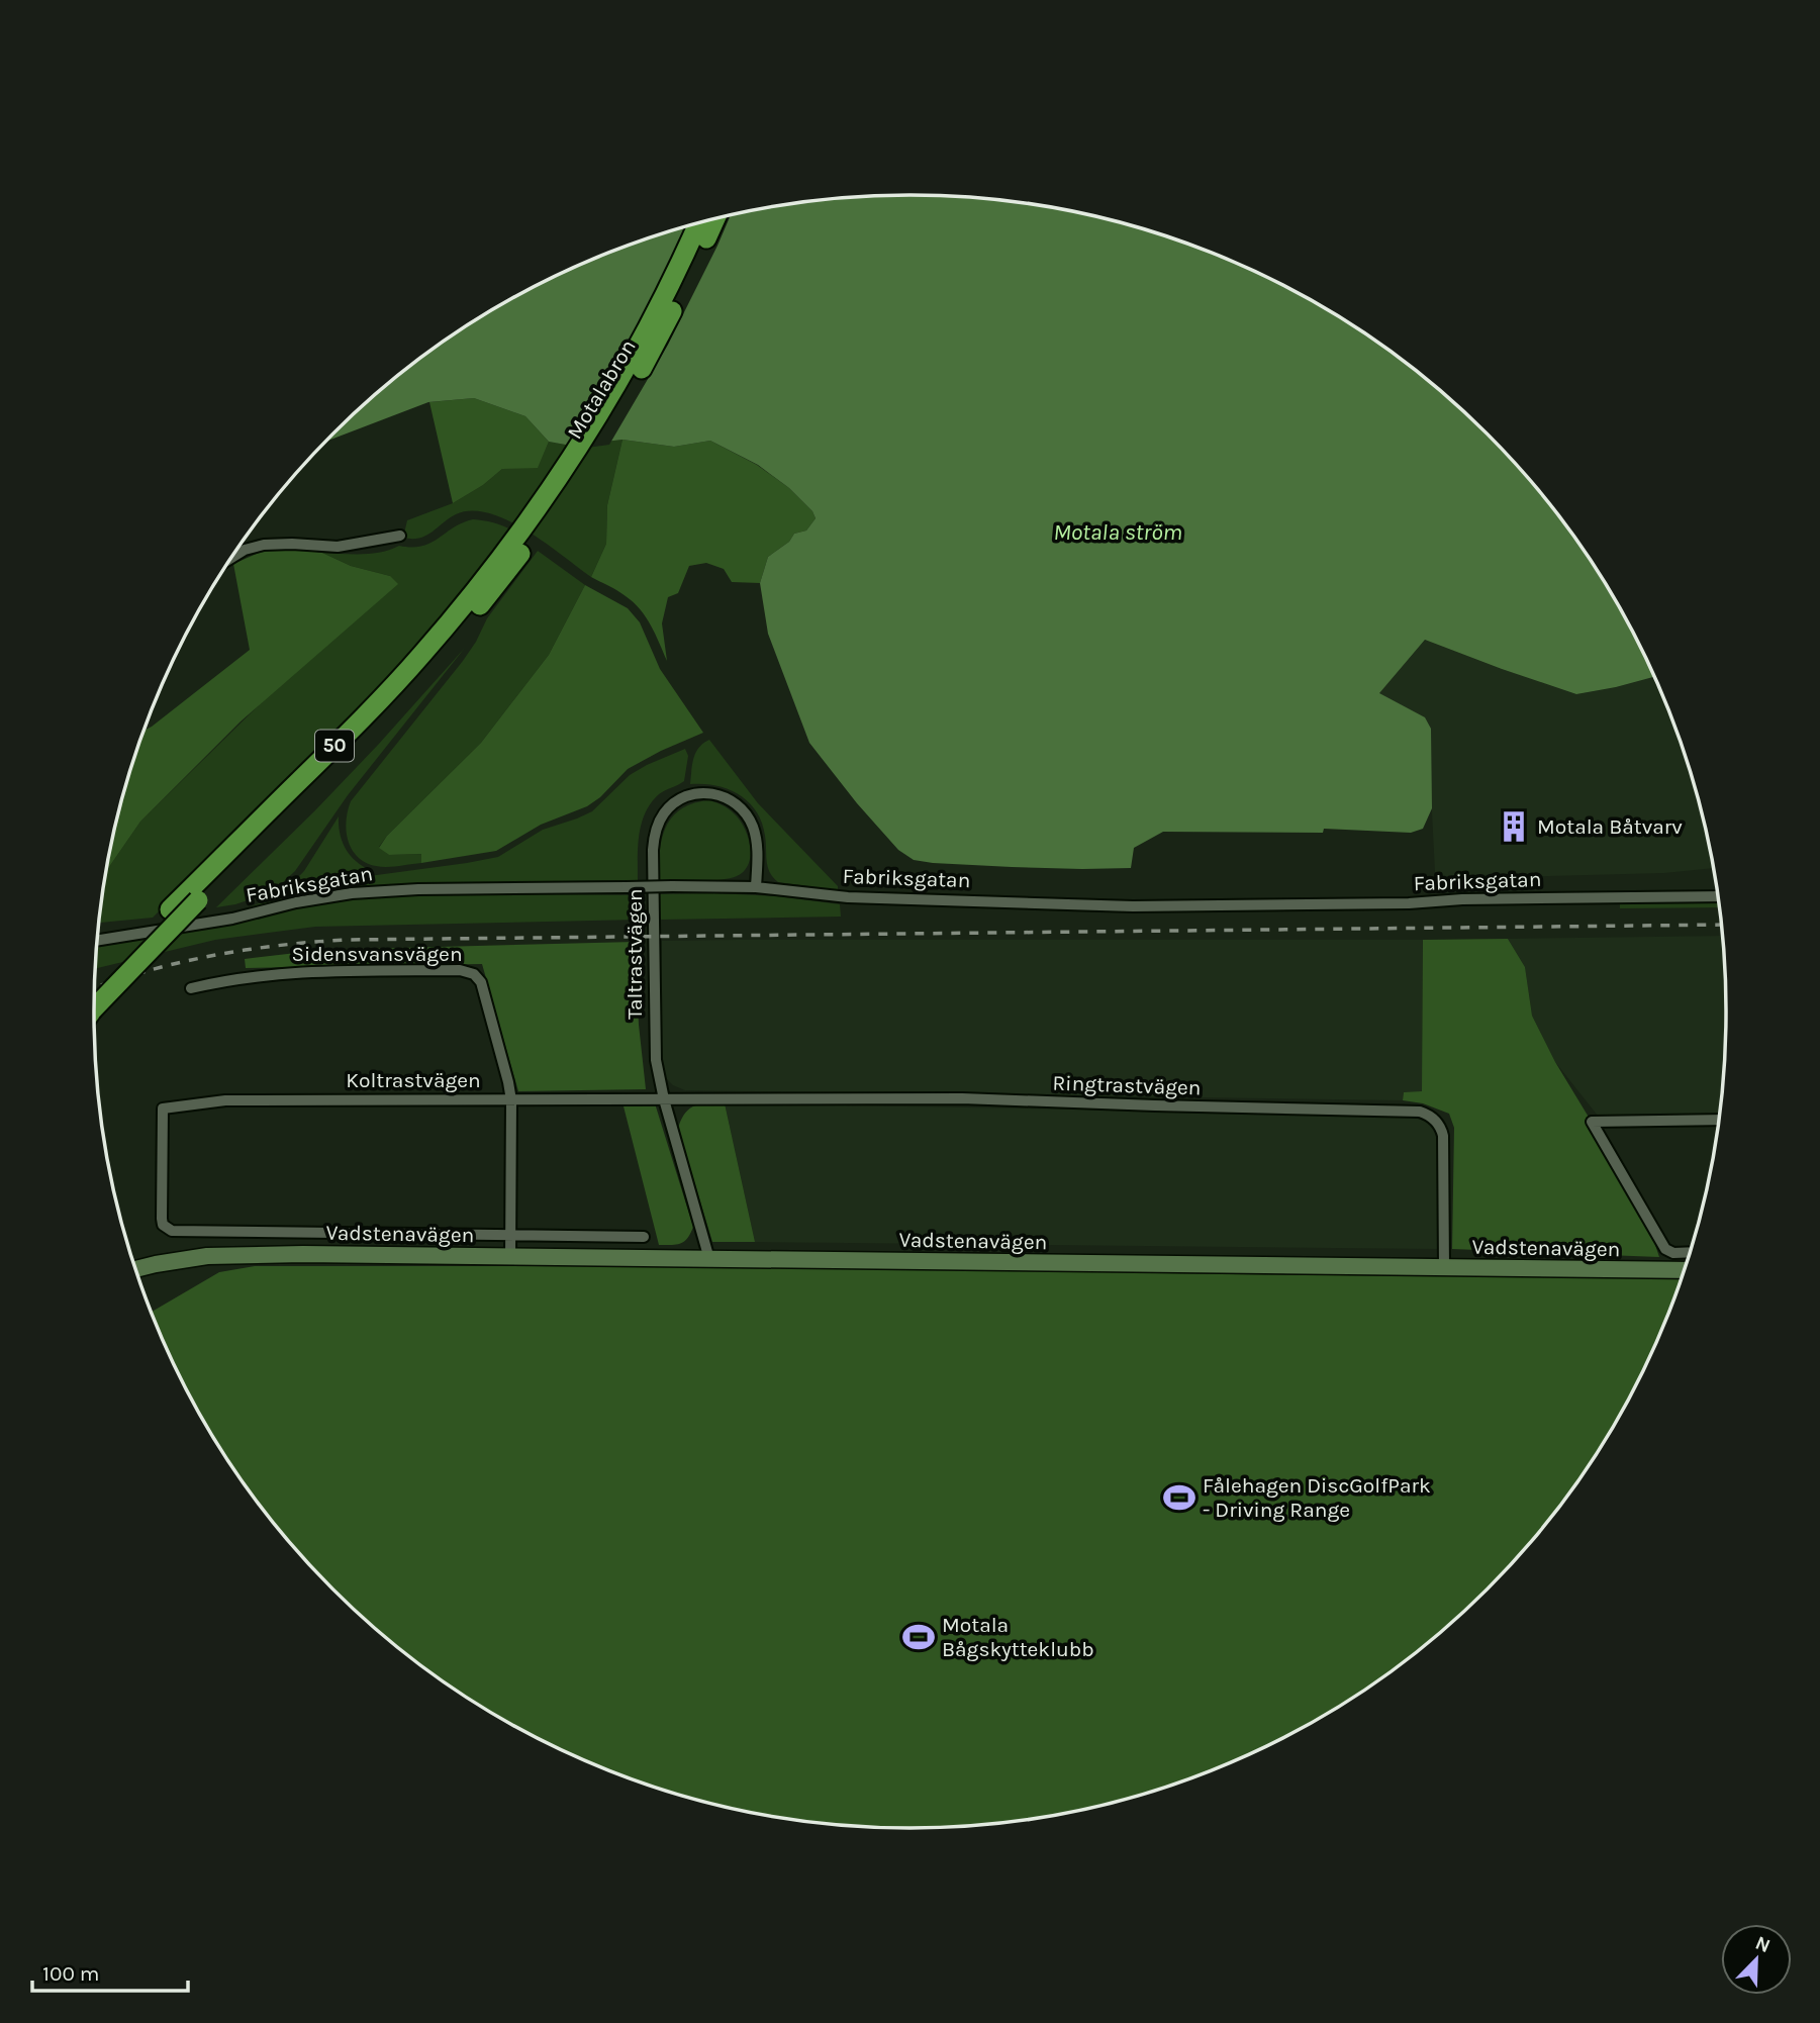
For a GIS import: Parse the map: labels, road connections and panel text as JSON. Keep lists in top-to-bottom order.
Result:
{
  "streets": {
    "highway": ["Motalabron", "50"],
    "main road": ["Vadstenavägen"],
    "street": [
      "Fabriksgatan",
      "Sidensvansvägen",
      "Taltrastvägen",
      "Koltrastvägen",
      "Ringtrastvägen"
    ]
  },
  "crossings": [
    ["Motalabron", "50"],
    ["Fabriksgatan", "Taltrastvägen"],
    ["Sidensvansvägen", "Koltrastvägen"],
    ["Sidensvansvägen", "Vadstenavägen"],
    ["Taltrastvägen", "Koltrastvägen"],
    ["Taltrastvägen", "Ringtrastvägen"],
    ["Taltrastvägen", "Vadstenavägen"],
    ["Koltrastvägen", "Ringtrastvägen"],
    ["Koltrastvägen", "Vadstenavägen"],
    ["Ringtrastvägen", "Vadstenavägen"]
  ],
  "water": ["Motala ström"],
  "places": {
    "building": ["Motala Båtvarv"],
    "sports": ["Fålehagen DiscGolfPark - Driving Range", "Motala Bågskytteklubb"]
  },
  "scale_bar": "100 m",
  "north": "top right"
}
